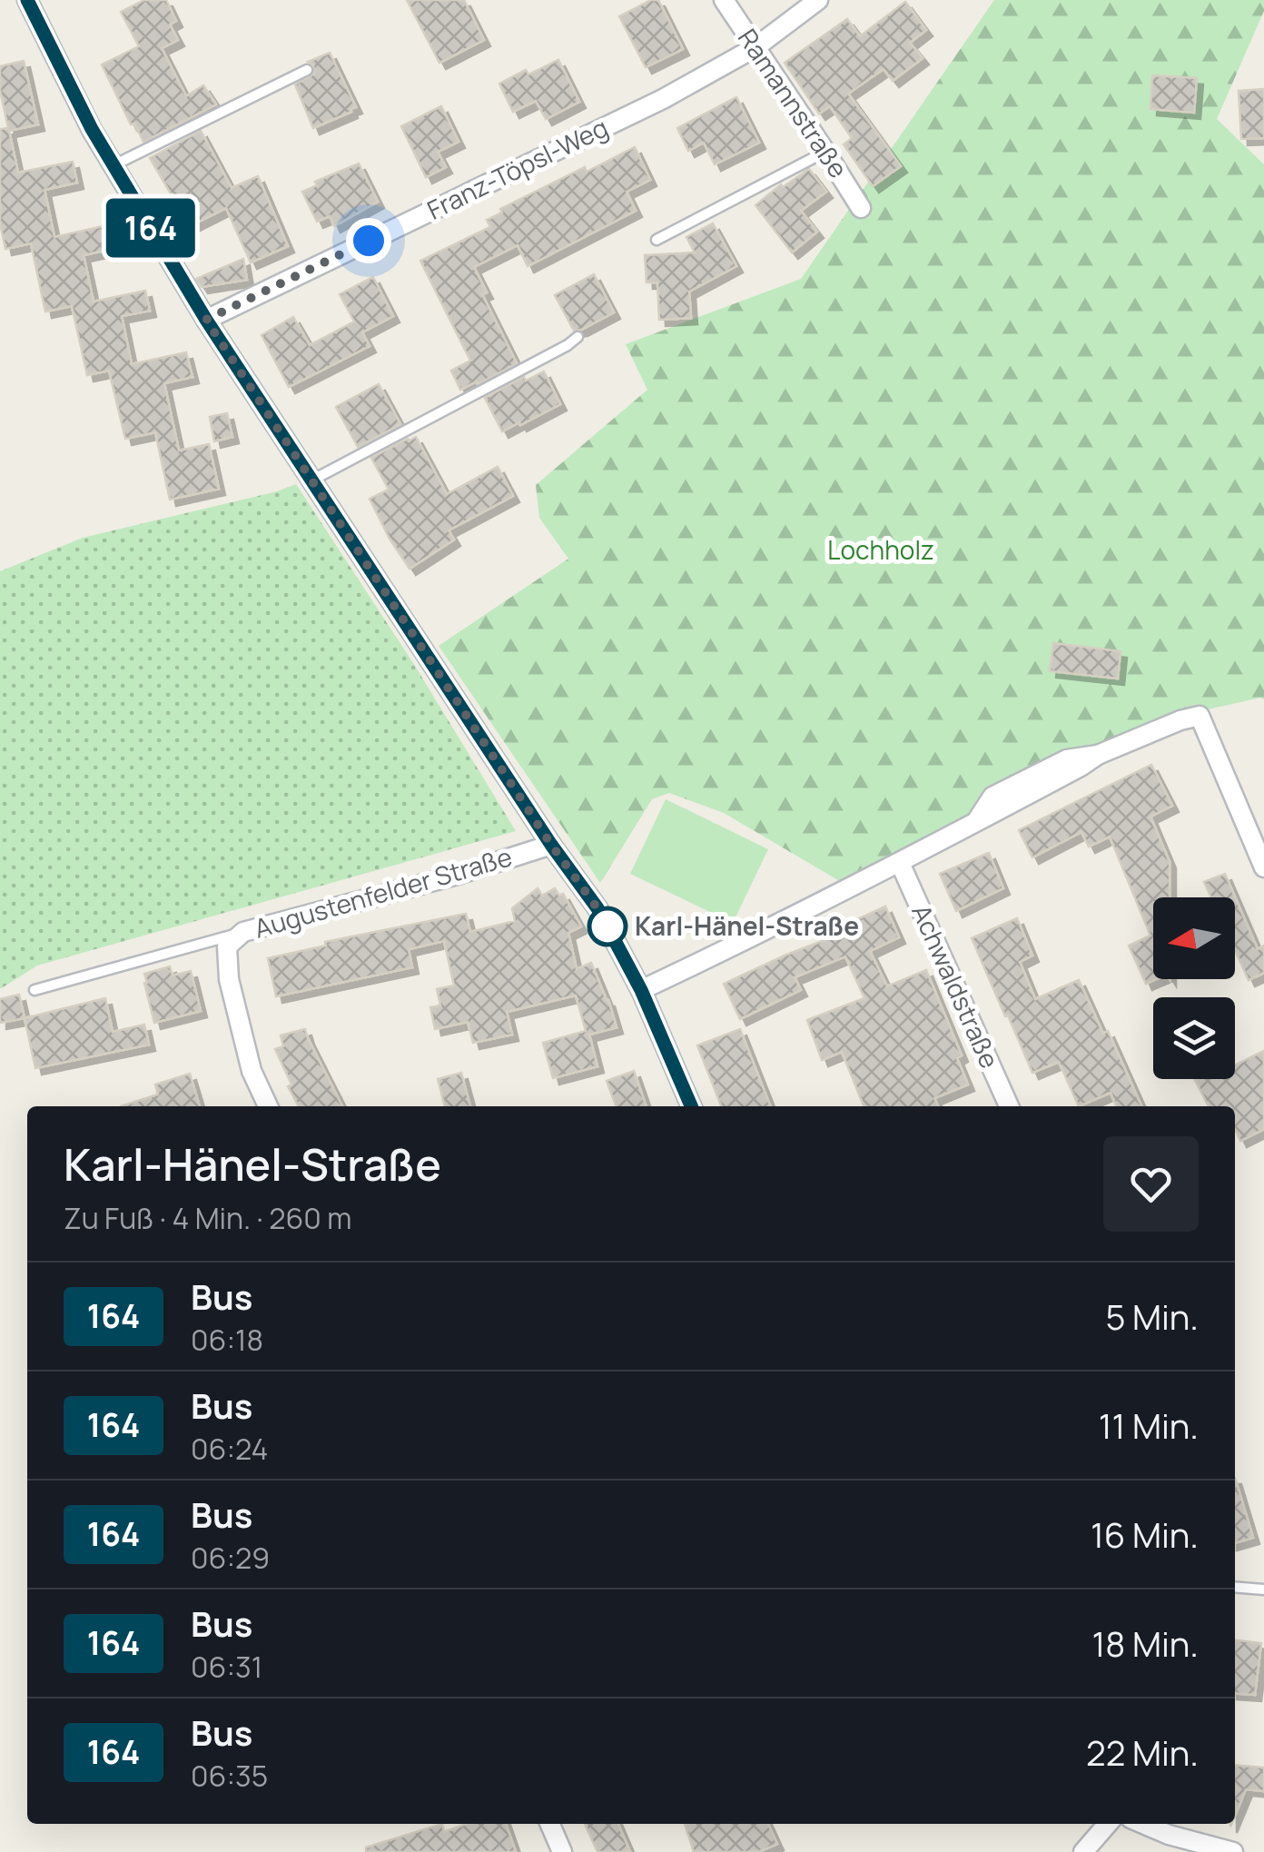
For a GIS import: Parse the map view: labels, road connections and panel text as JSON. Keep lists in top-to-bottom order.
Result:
{
  "streets": {
    "street": [
      "Ramannstraße",
      "Franz-Töpsl-Weg",
      "Augustenfelder Straße",
      "Achwaldstraße"
    ]
  },
  "crossings": [
    ["Ramannstraße", "Franz-Töpsl-Weg"]
  ],
  "parks": ["Lochholz"],
  "places": ["Karl-Hänel-Straße"],
  "lines": ["bus line 164"],
  "north": "left",
  "page": {
    "on_map": "164",
    "heading": ["Karl-Hänel-Straße", "Zu Fuß · 4 Min. · 260 m"],
    "list": [
      {
        "mark": "164",
        "name": "Bus",
        "note": "06:18",
        "value": "5 Min."
      },
      {
        "mark": "164",
        "name": "Bus",
        "note": "06:24",
        "value": "11 Min."
      },
      {
        "mark": "164",
        "name": "Bus",
        "note": "06:29",
        "value": "16 Min."
      },
      {
        "mark": "164",
        "name": "Bus",
        "note": "06:31",
        "value": "18 Min."
      },
      {
        "mark": "164",
        "name": "Bus",
        "note": "06:35",
        "value": "22 Min."
      }
    ]
  }
}
